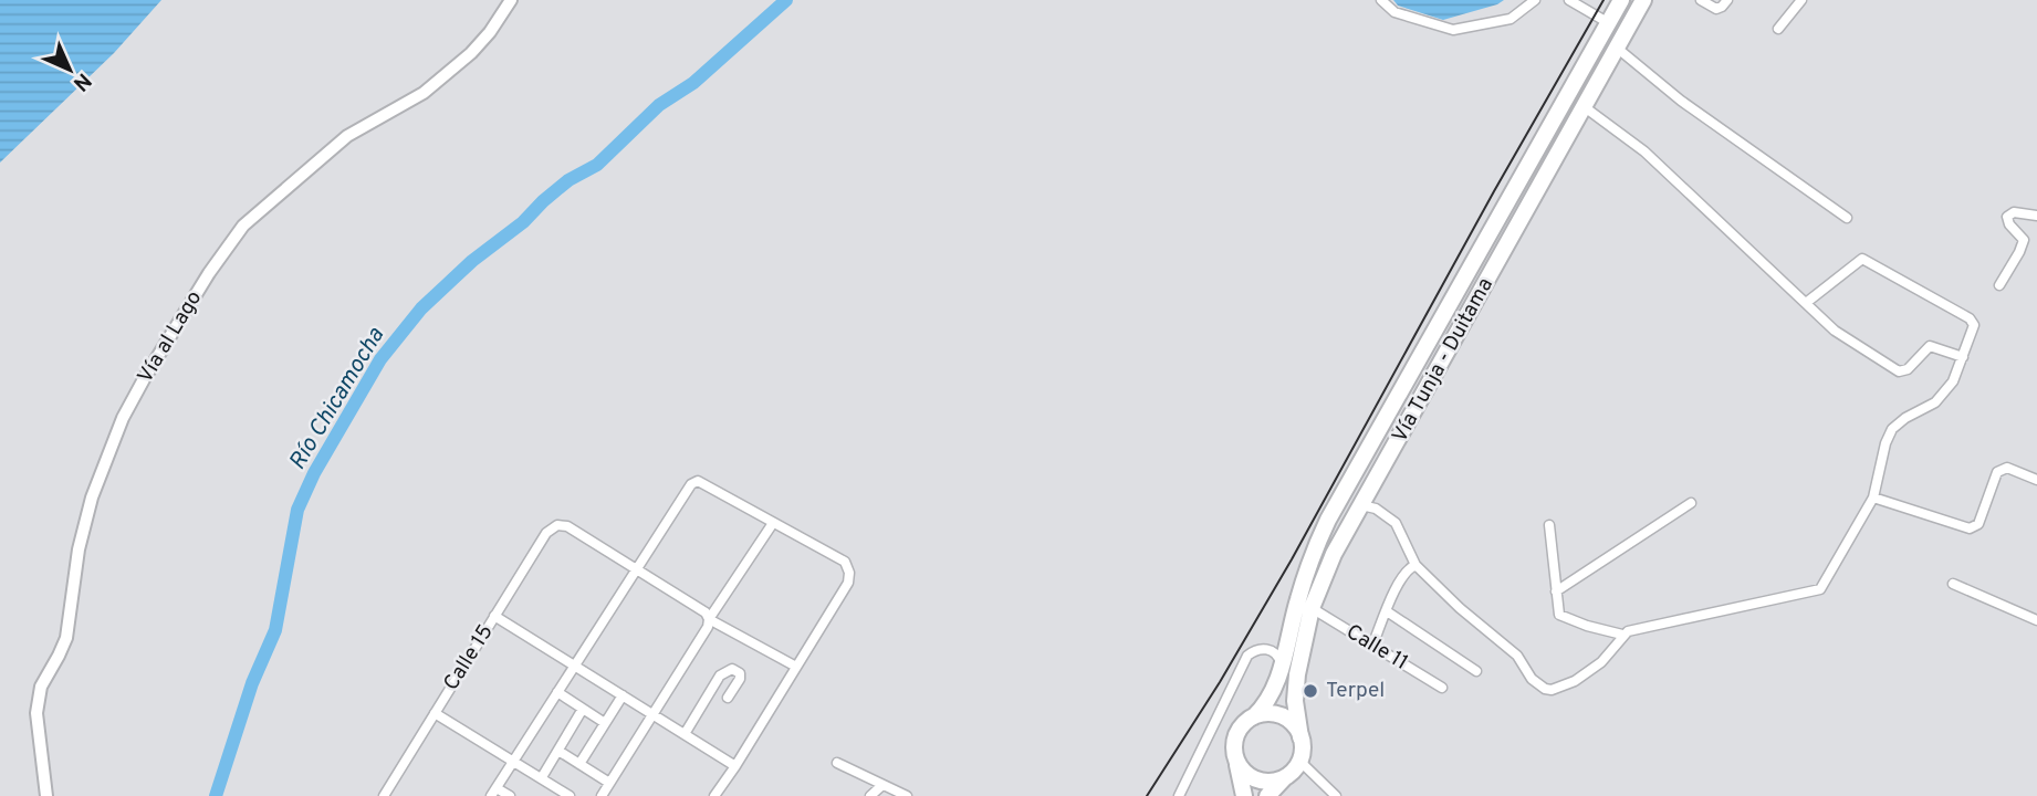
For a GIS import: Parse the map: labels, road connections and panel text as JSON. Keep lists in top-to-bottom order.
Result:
{
  "streets": {
    "highway": ["Vía Tunja - Duitama"],
    "street": ["Vía al Lago", "Calle 11", "Calle 15"]
  },
  "crossings": [
    ["Vía Tunja - Duitama", "Calle 11"]
  ],
  "water": ["Río Chicamocha"],
  "places": ["Terpel"],
  "north": "bottom right"
}
